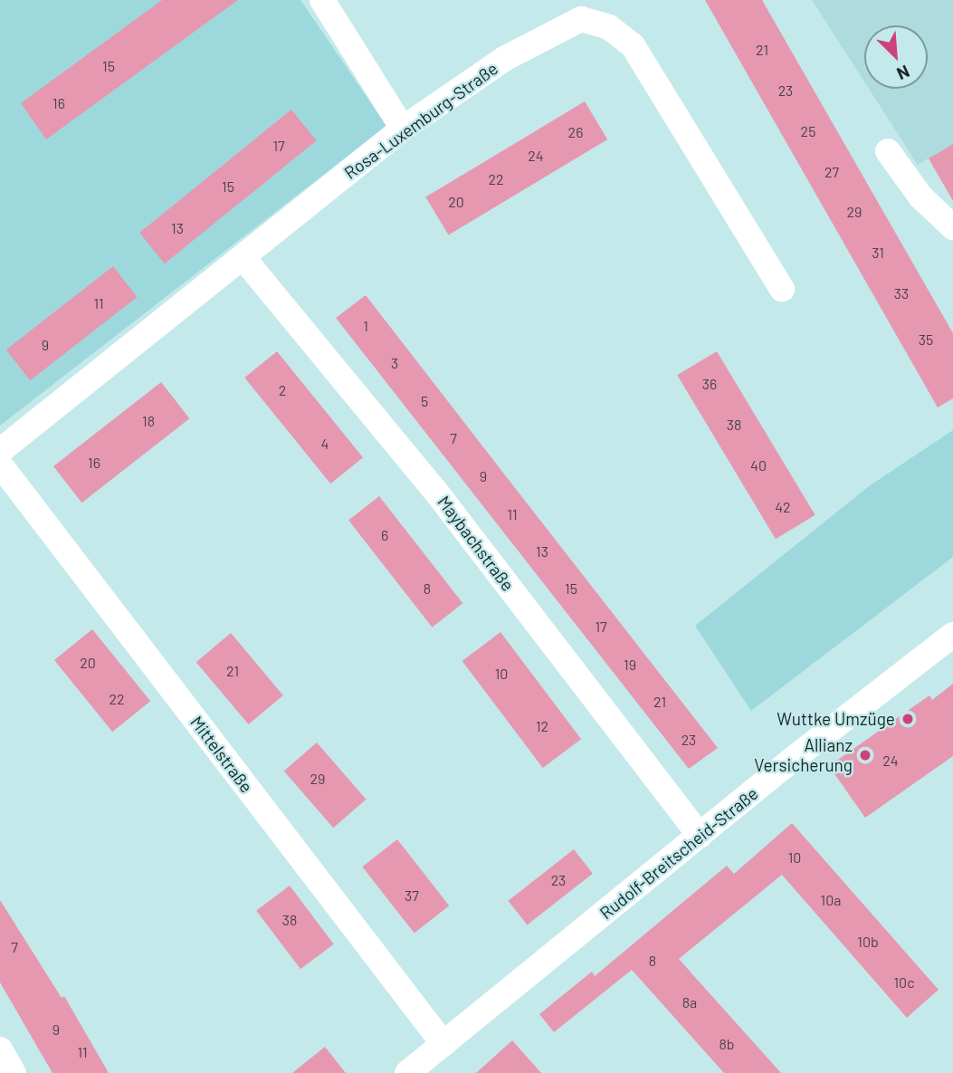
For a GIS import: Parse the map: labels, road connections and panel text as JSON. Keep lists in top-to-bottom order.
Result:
{
  "streets": {
    "street": [
      "Rosa-Luxemburg-Straße",
      "Maybachstraße",
      "Mittelstraße",
      "Rudolf-Breitscheid-Straße"
    ]
  },
  "crossings": [
    ["Rosa-Luxemburg-Straße", "Maybachstraße"],
    ["Maybachstraße", "Rudolf-Breitscheid-Straße"],
    ["Mittelstraße", "Rudolf-Breitscheid-Straße"]
  ],
  "places": ["Wuttke Umzüge", "Allianz Versicherung"],
  "house_numbers": [
    "21",
    "15",
    "23",
    "16",
    "25",
    "26",
    "17",
    "24",
    "27",
    "22",
    "15",
    "20",
    "29",
    "13",
    "31",
    "33",
    "11",
    "1",
    "35",
    "9",
    "3",
    "36",
    "2",
    "5",
    "18",
    "38",
    "7",
    "4",
    "16",
    "40",
    "9",
    "42",
    "11",
    "6",
    "13",
    "8",
    "15",
    "17",
    "20",
    "19",
    "21",
    "10",
    "22",
    "21",
    "12",
    "23",
    "24",
    "29",
    "10",
    "23",
    "37",
    "10a",
    "38",
    "10b",
    "7",
    "8",
    "10c",
    "8a",
    "9",
    "8b",
    "11"
  ],
  "north": "bottom right"
}
